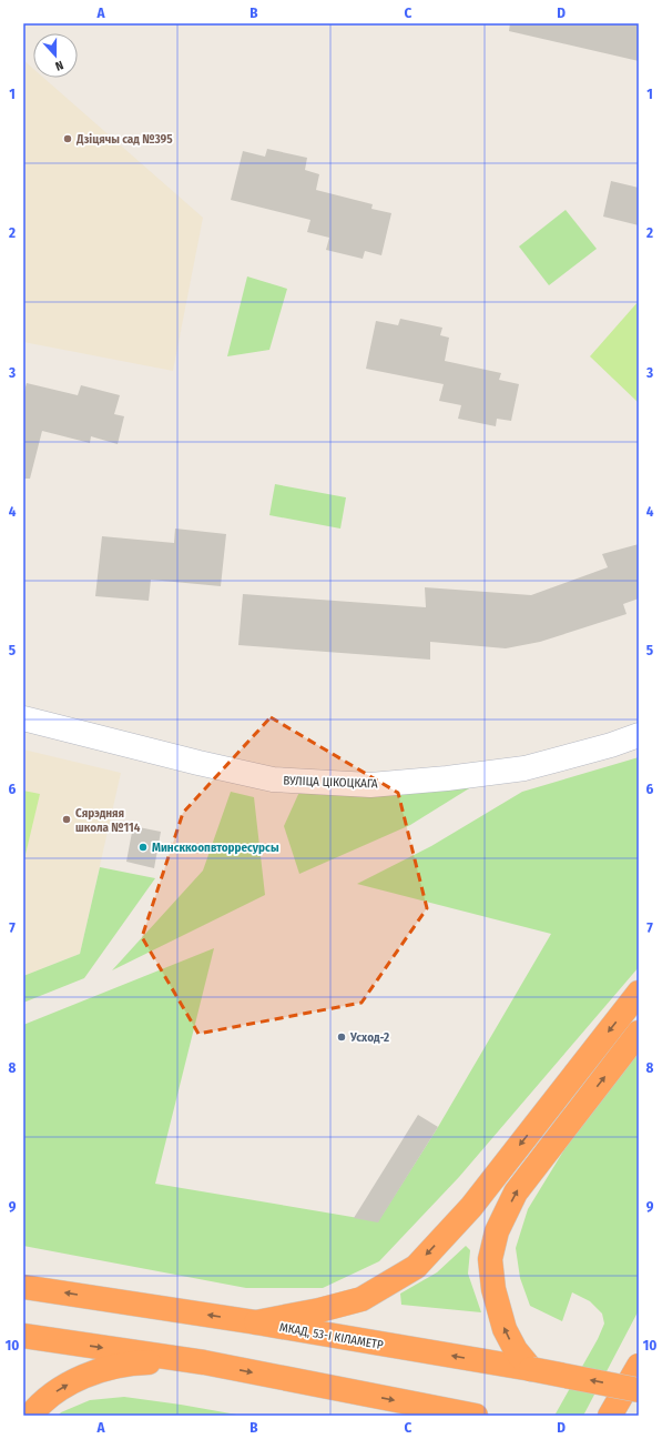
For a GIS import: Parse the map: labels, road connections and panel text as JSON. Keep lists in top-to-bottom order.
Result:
{
  "streets": {
    "highway": ["МКАД, 53-І КІЛАМЕТР"],
    "street": ["ВУЛІЦА ЦІКОЦКАГА"]
  },
  "places": [
    "Дзіцячы сад №395",
    "Сярэдняя школа №114",
    "Минсккоопвторресурсы",
    "Усход-2"
  ],
  "north": "bottom",
  "grid": {
    "columns": [
      "A",
      "B",
      "C",
      "D"
    ],
    "rows": [
      "1",
      "2",
      "3",
      "4",
      "5",
      "6",
      "7",
      "8",
      "9",
      "10"
    ]
  }
}
